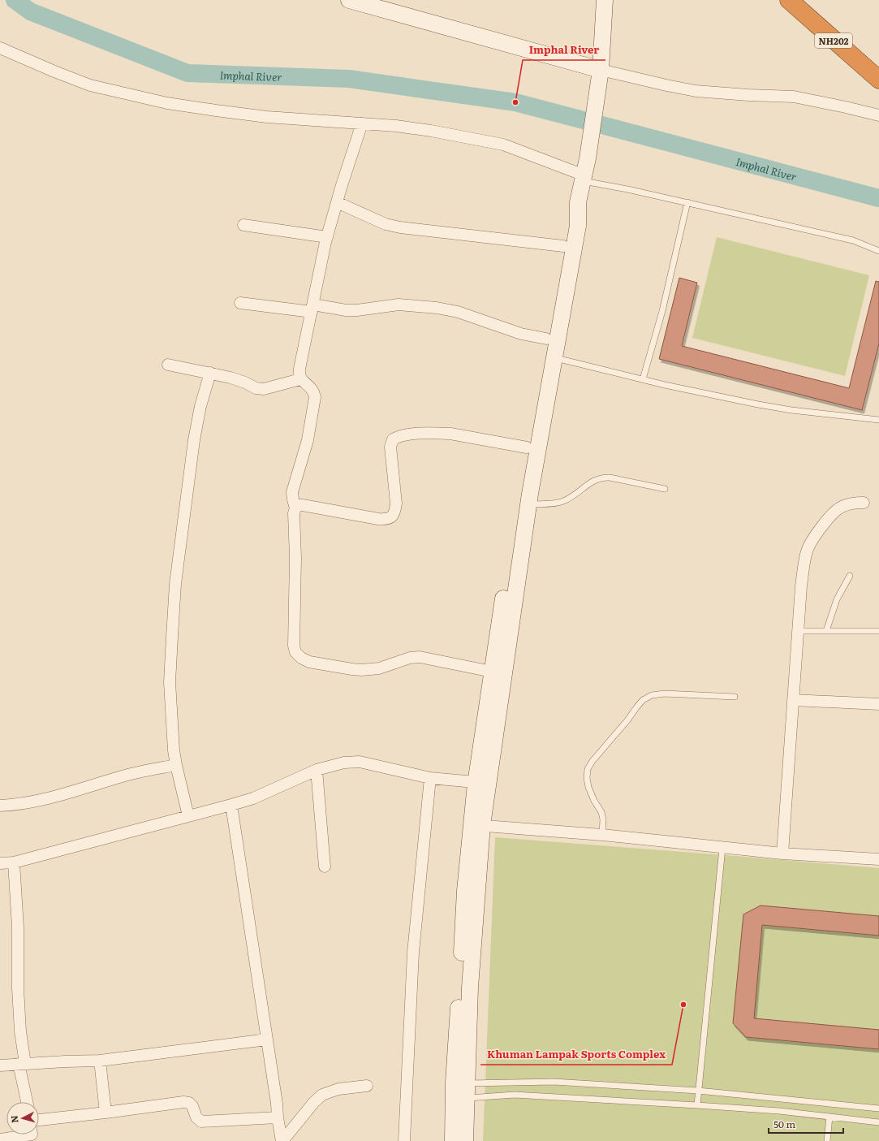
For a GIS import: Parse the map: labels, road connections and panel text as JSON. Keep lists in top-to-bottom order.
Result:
{
  "streets": {
    "highway": ["NH202"]
  },
  "water": ["Imphal River"],
  "places": ["Imphal River", "Khuman Lampak Sports Complex"],
  "scale_bar": "50 m",
  "north": "left"
}
